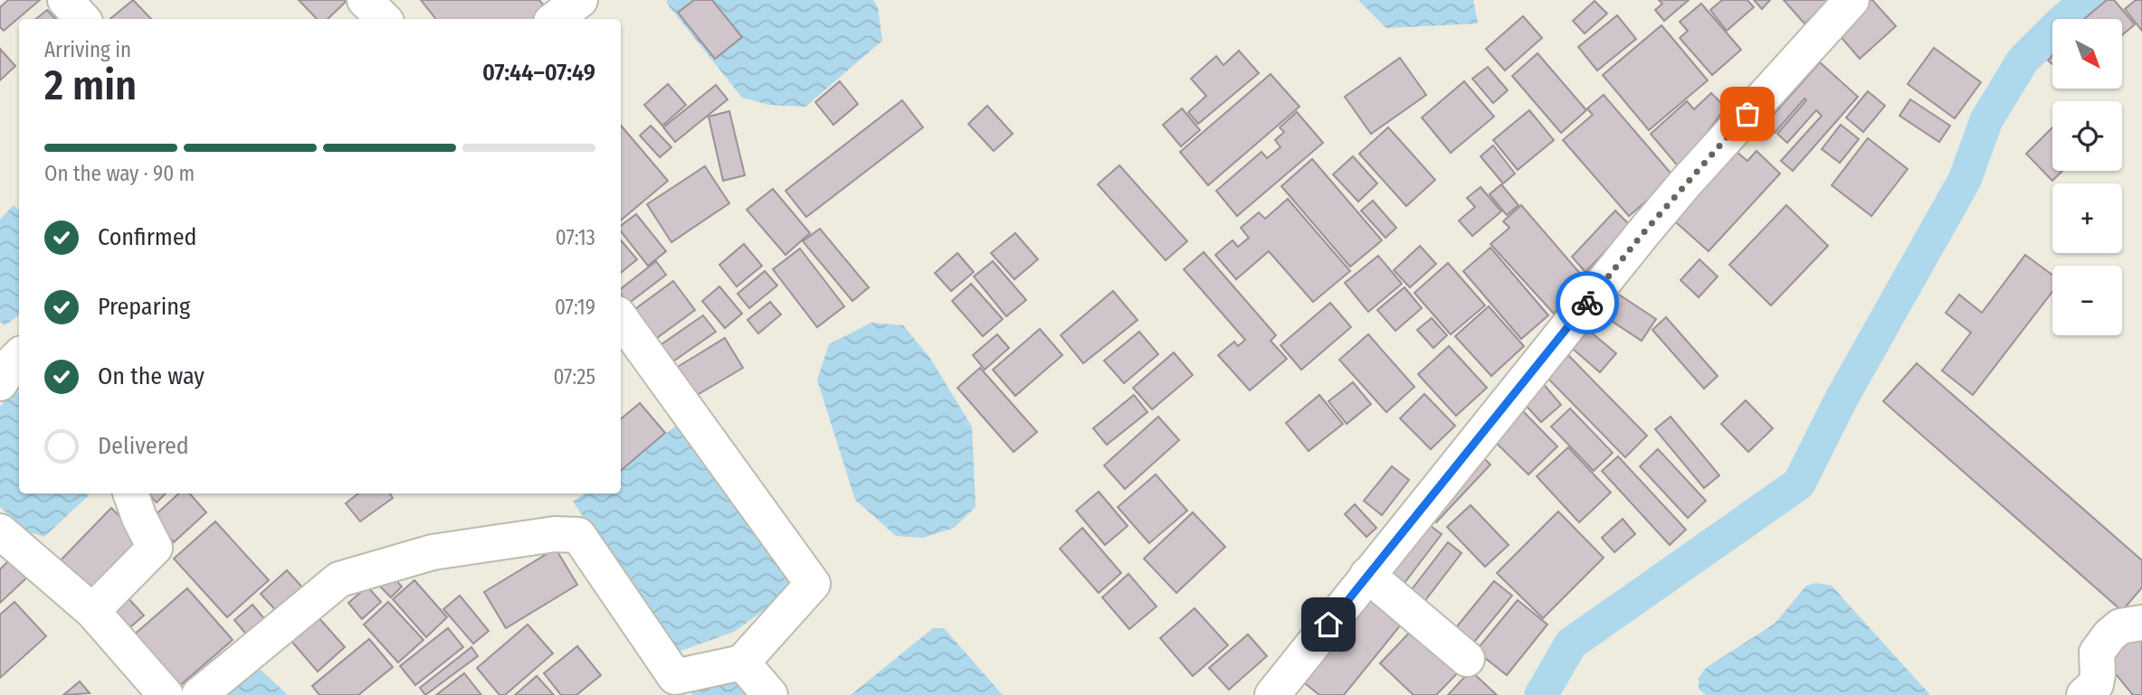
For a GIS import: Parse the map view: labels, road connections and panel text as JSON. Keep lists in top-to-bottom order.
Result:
{
  "north": "bottom right",
  "page": {
    "map_buttons": ["+", "−"],
    "heading": ["2 min", "Arriving in", "07:44–07:49"],
    "bar": "On the way · 90 m",
    "list": [
      ["Confirmed", "07:13"],
      ["Preparing", "07:19"],
      ["On the way", "07:25"],
      "Delivered"
    ]
  }
}
